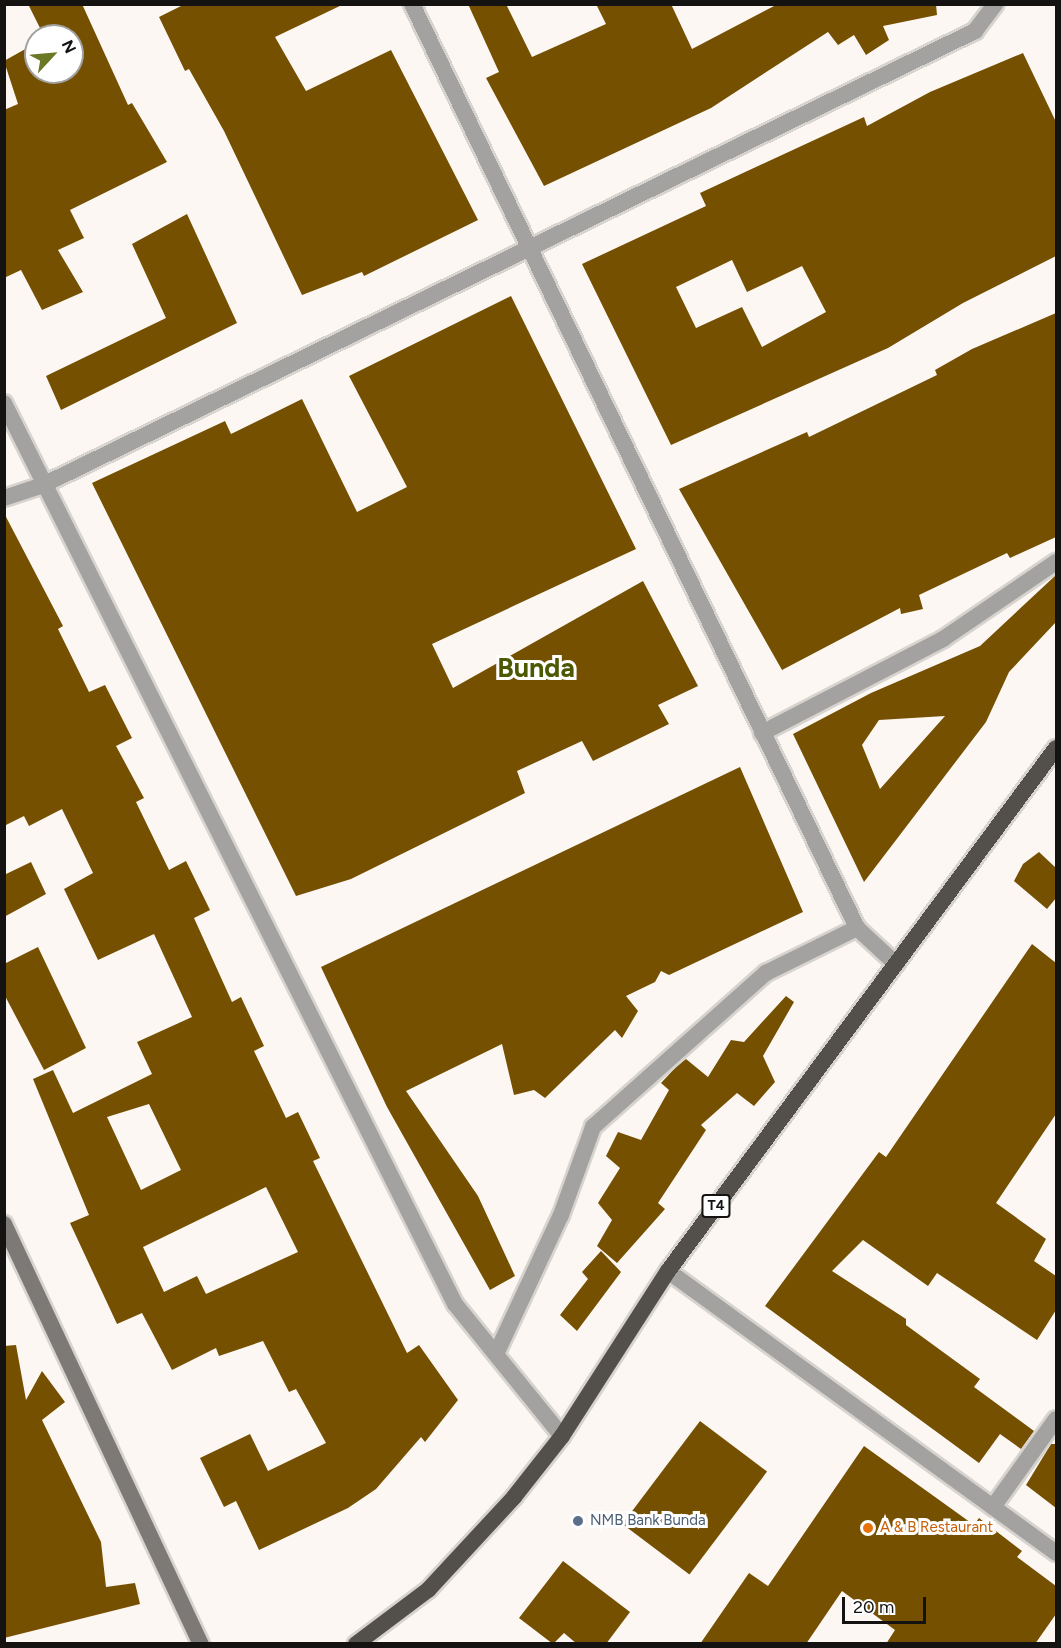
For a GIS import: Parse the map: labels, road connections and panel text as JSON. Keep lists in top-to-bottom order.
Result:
{
  "streets": {
    "highway": ["T4"]
  },
  "districts": ["Bunda"],
  "places": ["NMB Bank Bunda", "A & B Restaurant"],
  "scale_bar": "20 m",
  "north": "top right"
}
